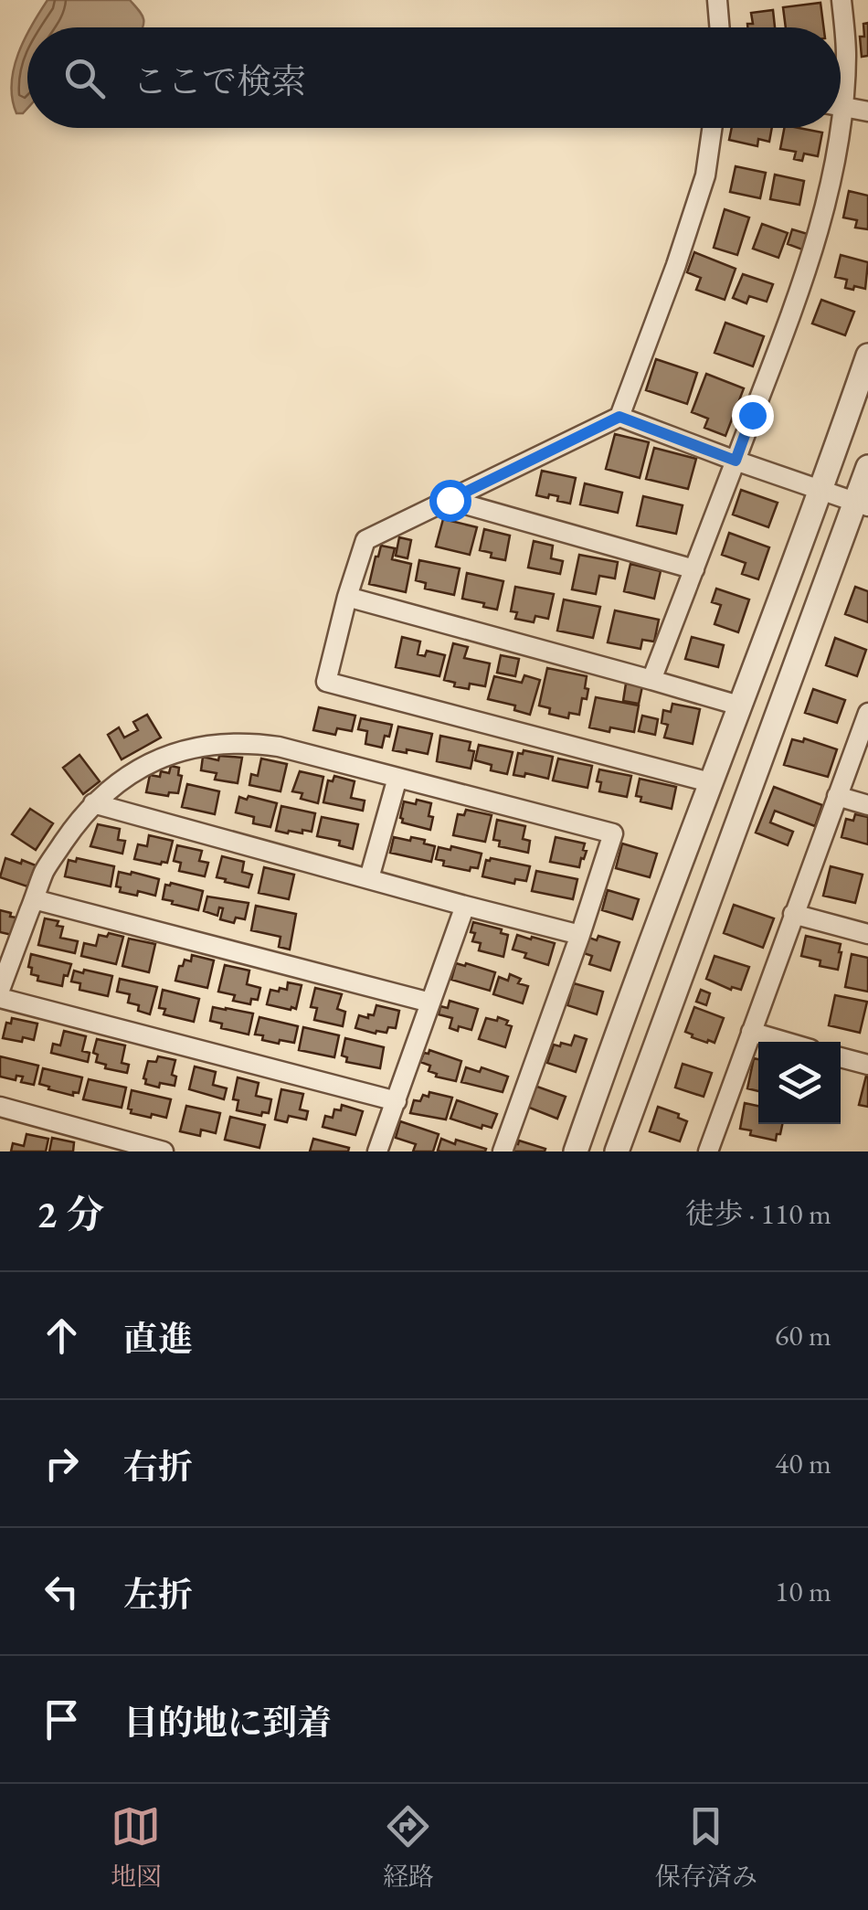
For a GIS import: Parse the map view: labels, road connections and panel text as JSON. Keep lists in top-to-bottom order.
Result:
{
  "page": {
    "search": "ここで検索",
    "heading": ["2 分", "徒歩 · 110 m"],
    "list": [
      ["直進", "60 m"],
      ["右折", "40 m"],
      ["左折", "10 m"],
      "目的地に到着"
    ],
    "nav": ["地図", "経路", "保存済み"]
  }
}
